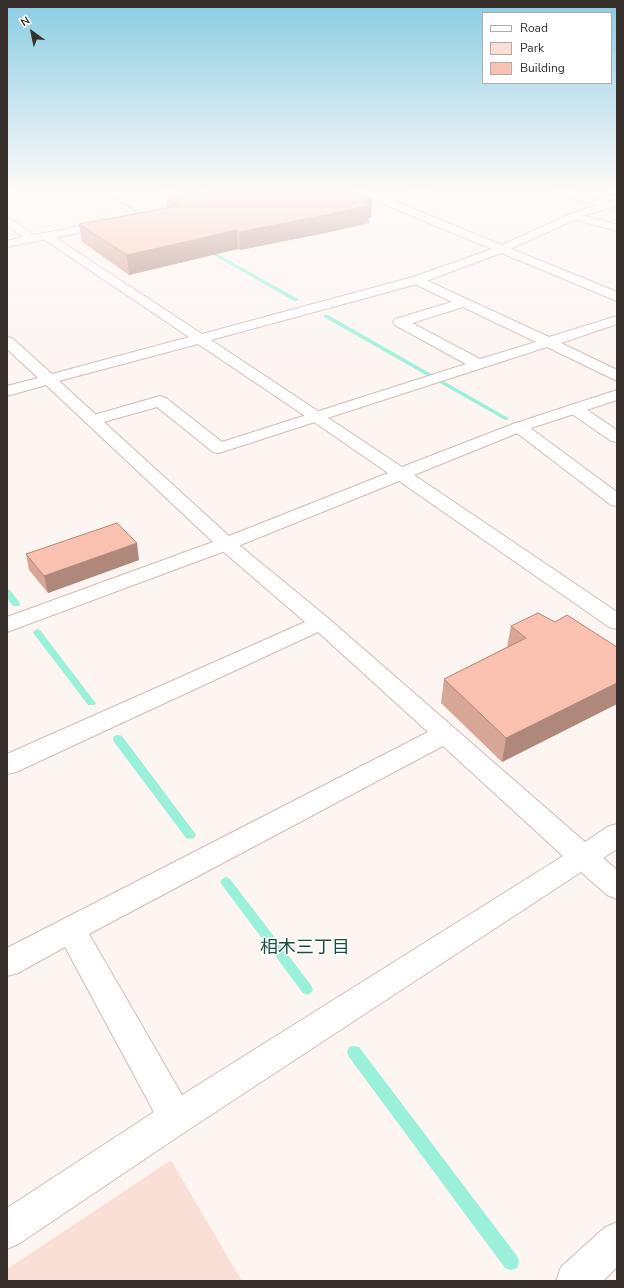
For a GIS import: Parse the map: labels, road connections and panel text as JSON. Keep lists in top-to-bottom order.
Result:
{
  "districts": ["相木三丁目"],
  "legend": ["Road", "Park", "Building"],
  "north": "top left"
}
